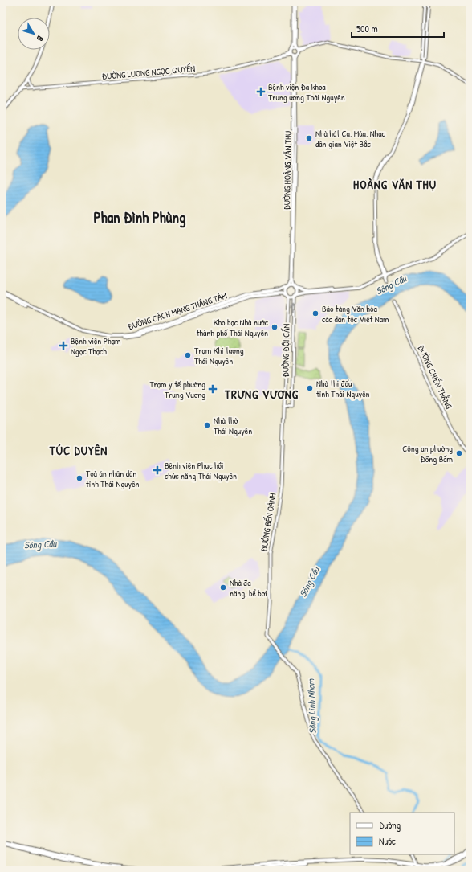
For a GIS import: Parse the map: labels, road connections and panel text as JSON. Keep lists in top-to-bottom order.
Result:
{
  "streets": {
    "highway": ["ĐƯỜNG CÁCH MẠNG THÁNG TÁM"],
    "main road": [
      "ĐƯỜNG LƯƠNG NGỌC QUYẾN",
      "ĐƯỜNG HOÀNG VĂN THỤ",
      "ĐƯỜNG ĐỘI CẤN",
      "ĐƯỜNG CHIẾN THẮNG",
      "ĐƯỜNG BẾN OÁNH"
    ]
  },
  "crossings": [
    ["ĐƯỜNG LƯƠNG NGỌC QUYẾN", "ĐƯỜNG HOÀNG VĂN THỤ"],
    ["ĐƯỜNG HOÀNG VĂN THỤ", "ĐƯỜNG CÁCH MẠNG THÁNG TÁM"],
    ["ĐƯỜNG HOÀNG VĂN THỤ", "ĐƯỜNG ĐỘI CẤN"],
    ["ĐƯỜNG CÁCH MẠNG THÁNG TÁM", "ĐƯỜNG ĐỘI CẤN"],
    ["ĐƯỜNG ĐỘI CẤN", "ĐƯỜNG BẾN OÁNH"]
  ],
  "districts": [
    "HOÀNG VĂN THỤ",
    "Phan Đình Phùng",
    "TRƯNG VƯƠNG",
    "TÚC DUYÊN"
  ],
  "water": ["Sông Cầu", "Sông Linh Nham"],
  "places": {
    "health": [
      "Bệnh viện Đa khoa Trung ương Thái Nguyên",
      "Bệnh viện Phạm Ngọc Thạch",
      "Trạm y tế phường Trưng Vương",
      "Bệnh viện Phục hồi chức năng Thái Nguyên"
    ],
    "other": [
      "Nhà hát Ca, Múa, Nhạc dân gian Việt Bắc",
      "Bảo tàng Văn hóa các dân tộc Việt Nam",
      "Kho bạc Nhà nước thành phố Thái Nguyên",
      "Trạm Khí tượng Thái Nguyên",
      "Nhà thi đấu tỉnh Thái Nguyên",
      "Nhà thờ Thái Nguyên",
      "Công an phường Đồng Bẩm",
      "Toà án nhân dân tỉnh Thái Nguyên",
      "Nhà đa năng, bể bơi"
    ]
  },
  "legend": ["Đường", "Nước"],
  "scale_bar": "500 m",
  "north": "bottom right"
}
